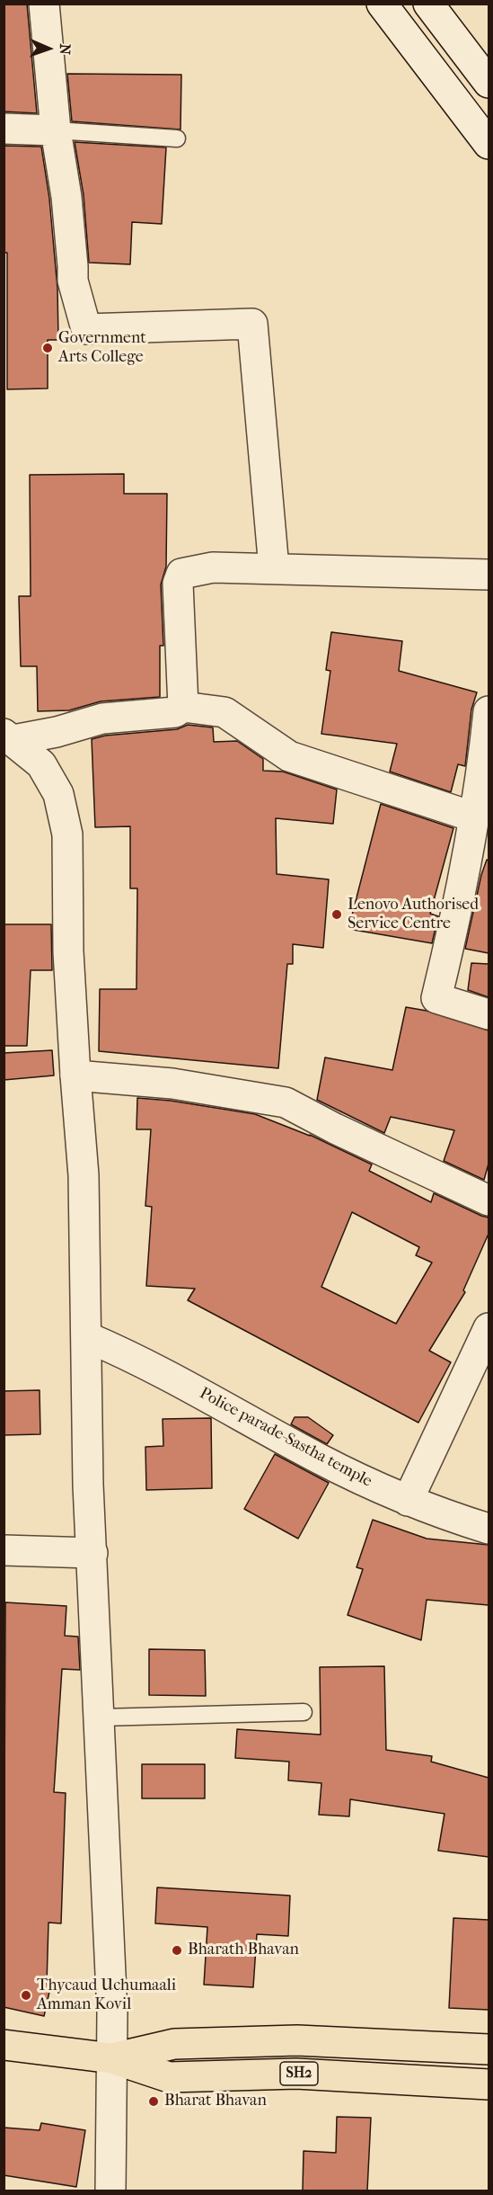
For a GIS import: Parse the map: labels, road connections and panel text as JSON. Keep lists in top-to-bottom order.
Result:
{
  "streets": {
    "main road": ["SH2"],
    "street": ["Police parade-Sastha temple"]
  },
  "places": [
    "Government Arts College",
    "Lenovo Authorised Service Centre",
    "Bharath Bhavan",
    "Thycaud Uchumaali Amman Kovil",
    "Bharat Bhavan"
  ],
  "north": "right"
}
